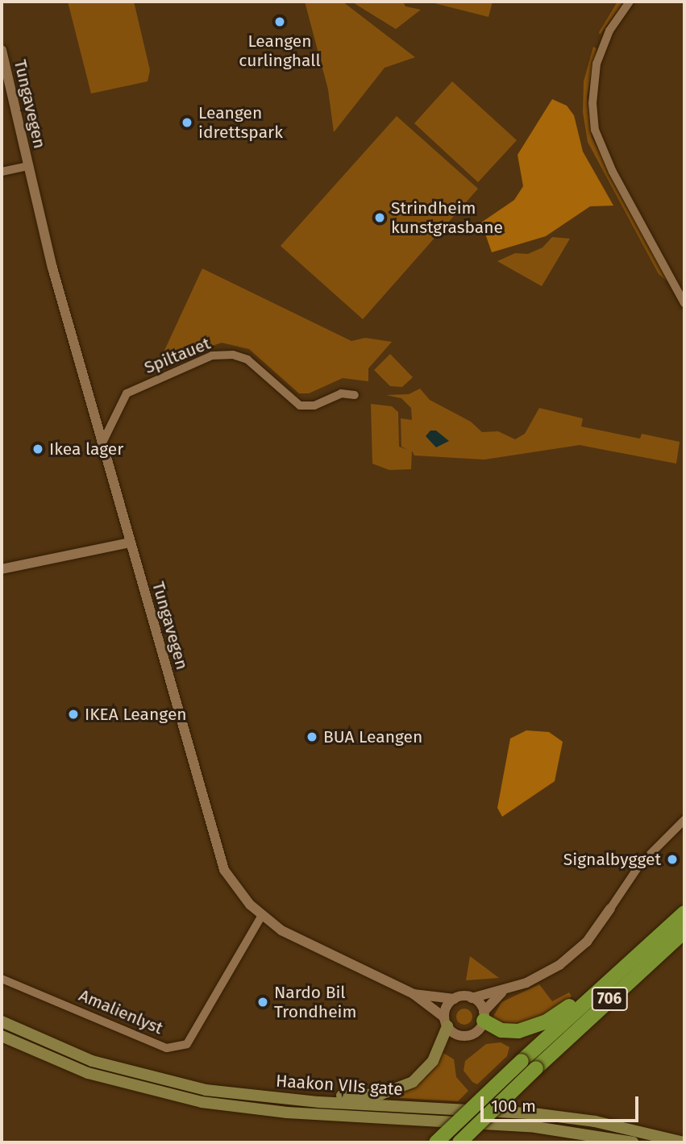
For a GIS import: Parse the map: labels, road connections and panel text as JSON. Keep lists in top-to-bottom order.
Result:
{
  "streets": {
    "highway": ["706"],
    "main road": ["Haakon VIIs gate"],
    "street": ["Tungavegen", "Spiltauet", "Amalienlyst"]
  },
  "crossings": [
    ["Tungavegen", "Spiltauet"],
    ["Tungavegen", "706"],
    ["Tungavegen", "Amalienlyst"]
  ],
  "places": [
    "Leangen curlinghall",
    "Leangen idrettspark",
    "Strindheim kunstgrasbane",
    "Ikea lager",
    "IKEA Leangen",
    "BUA Leangen",
    "Signalbygget",
    "Nardo Bil Trondheim"
  ],
  "scale_bar": "100 m"
}
